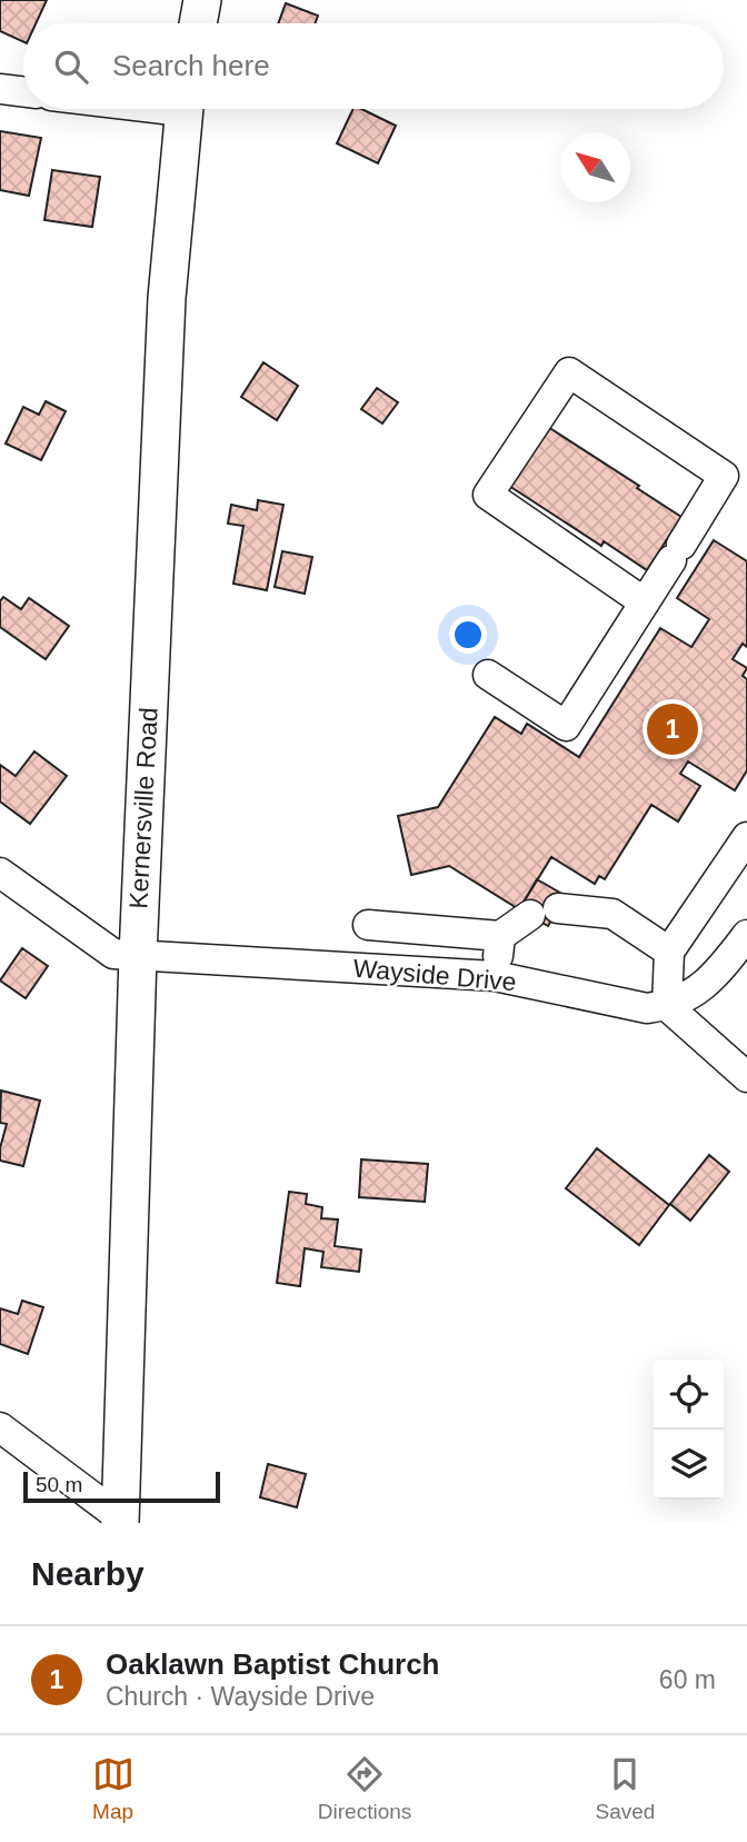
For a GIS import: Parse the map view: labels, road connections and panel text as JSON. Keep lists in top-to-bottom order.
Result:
{
  "streets": {
    "main road": ["Kernersville Road"],
    "street": ["Wayside Drive"]
  },
  "crossings": [
    ["Kernersville Road", "Wayside Drive"]
  ],
  "scale_bar": "50 m",
  "north": "top left",
  "page": {
    "search": "Search here",
    "pins": "1",
    "scale": "50 m",
    "heading": "Nearby",
    "list": [
      {
        "mark": "1",
        "name": "Oaklawn Baptist Church",
        "note": "Church · Wayside Drive",
        "value": "60 m"
      }
    ],
    "nav": ["Map", "Directions", "Saved"]
  }
}
